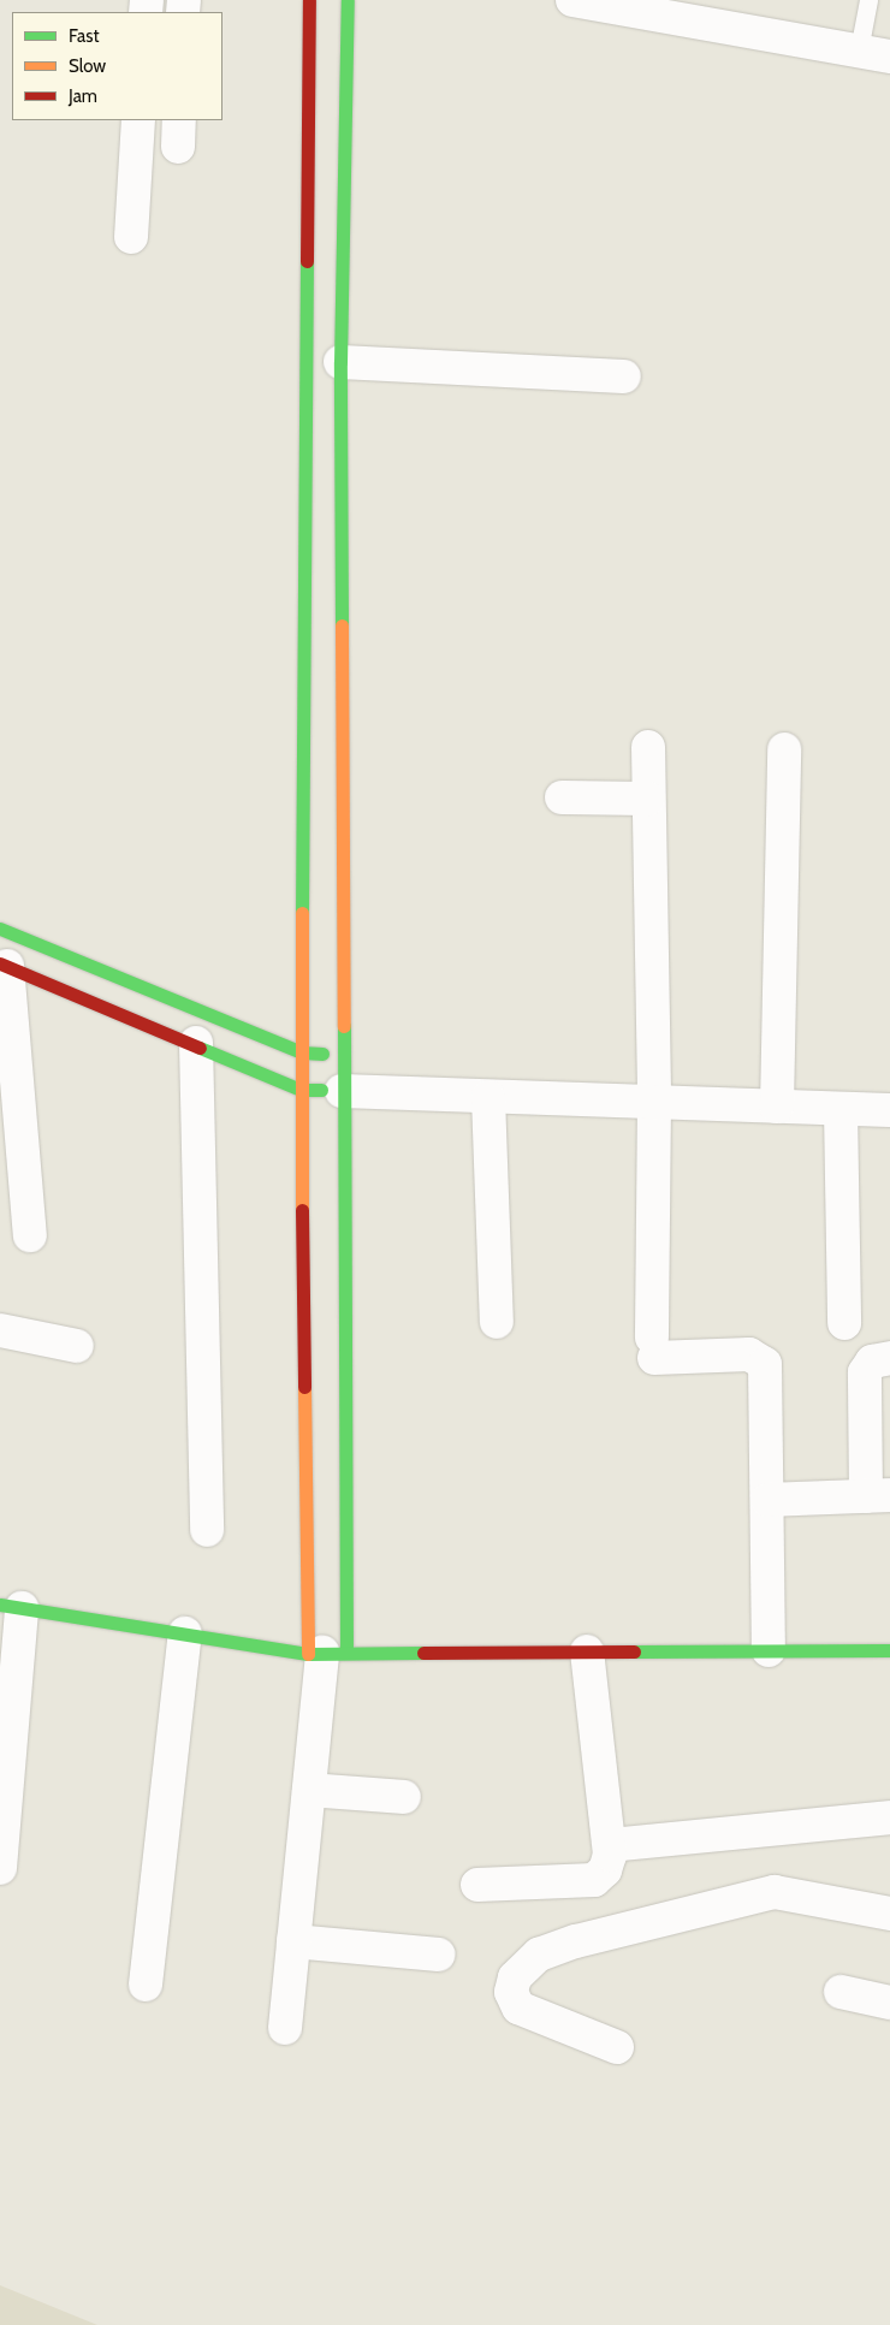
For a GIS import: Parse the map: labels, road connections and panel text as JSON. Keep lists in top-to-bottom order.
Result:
{
  "legend": ["Fast", "Slow", "Jam"]
}
